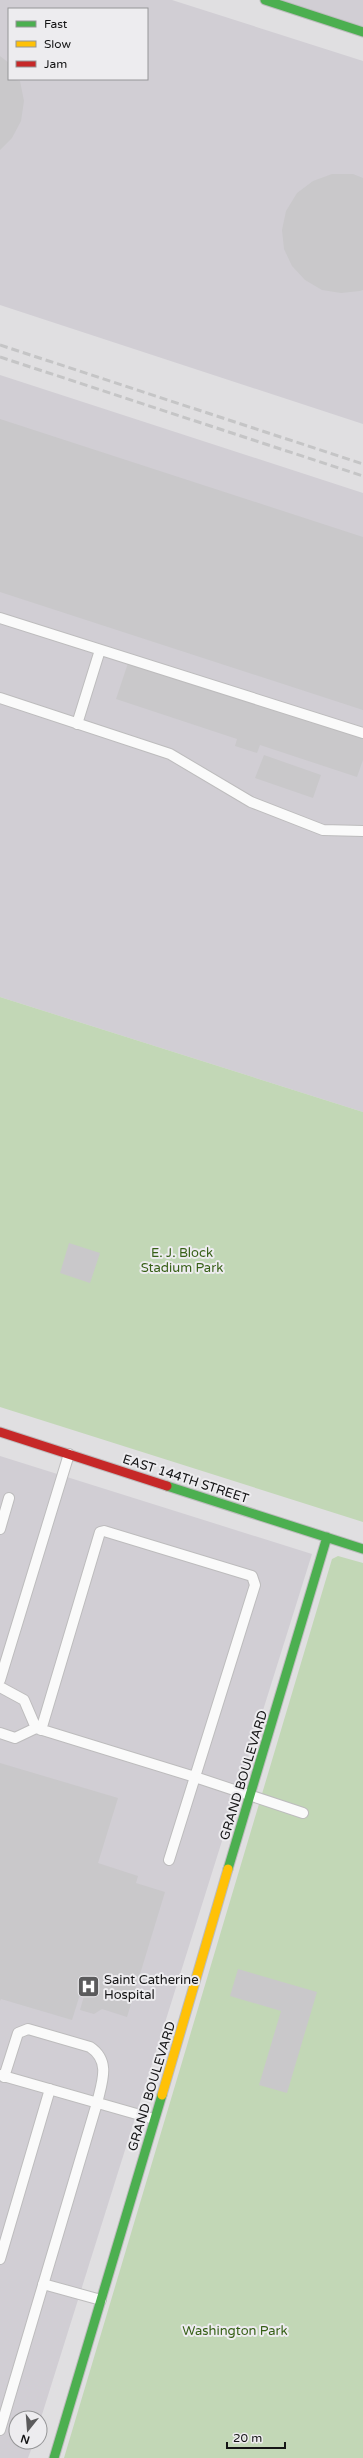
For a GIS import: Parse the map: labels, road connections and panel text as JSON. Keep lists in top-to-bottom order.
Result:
{
  "streets": {
    "street": ["EAST 144TH STREET", "GRAND BOULEVARD"]
  },
  "crossings": [
    ["EAST 144TH STREET", "GRAND BOULEVARD"]
  ],
  "parks": ["E. J. Block Stadium Park", "Washington Park"],
  "places": {
    "hospital": ["Saint Catherine Hospital"]
  },
  "legend": ["Fast", "Slow", "Jam"],
  "scale_bar": "20 m",
  "north": "bottom"
}
